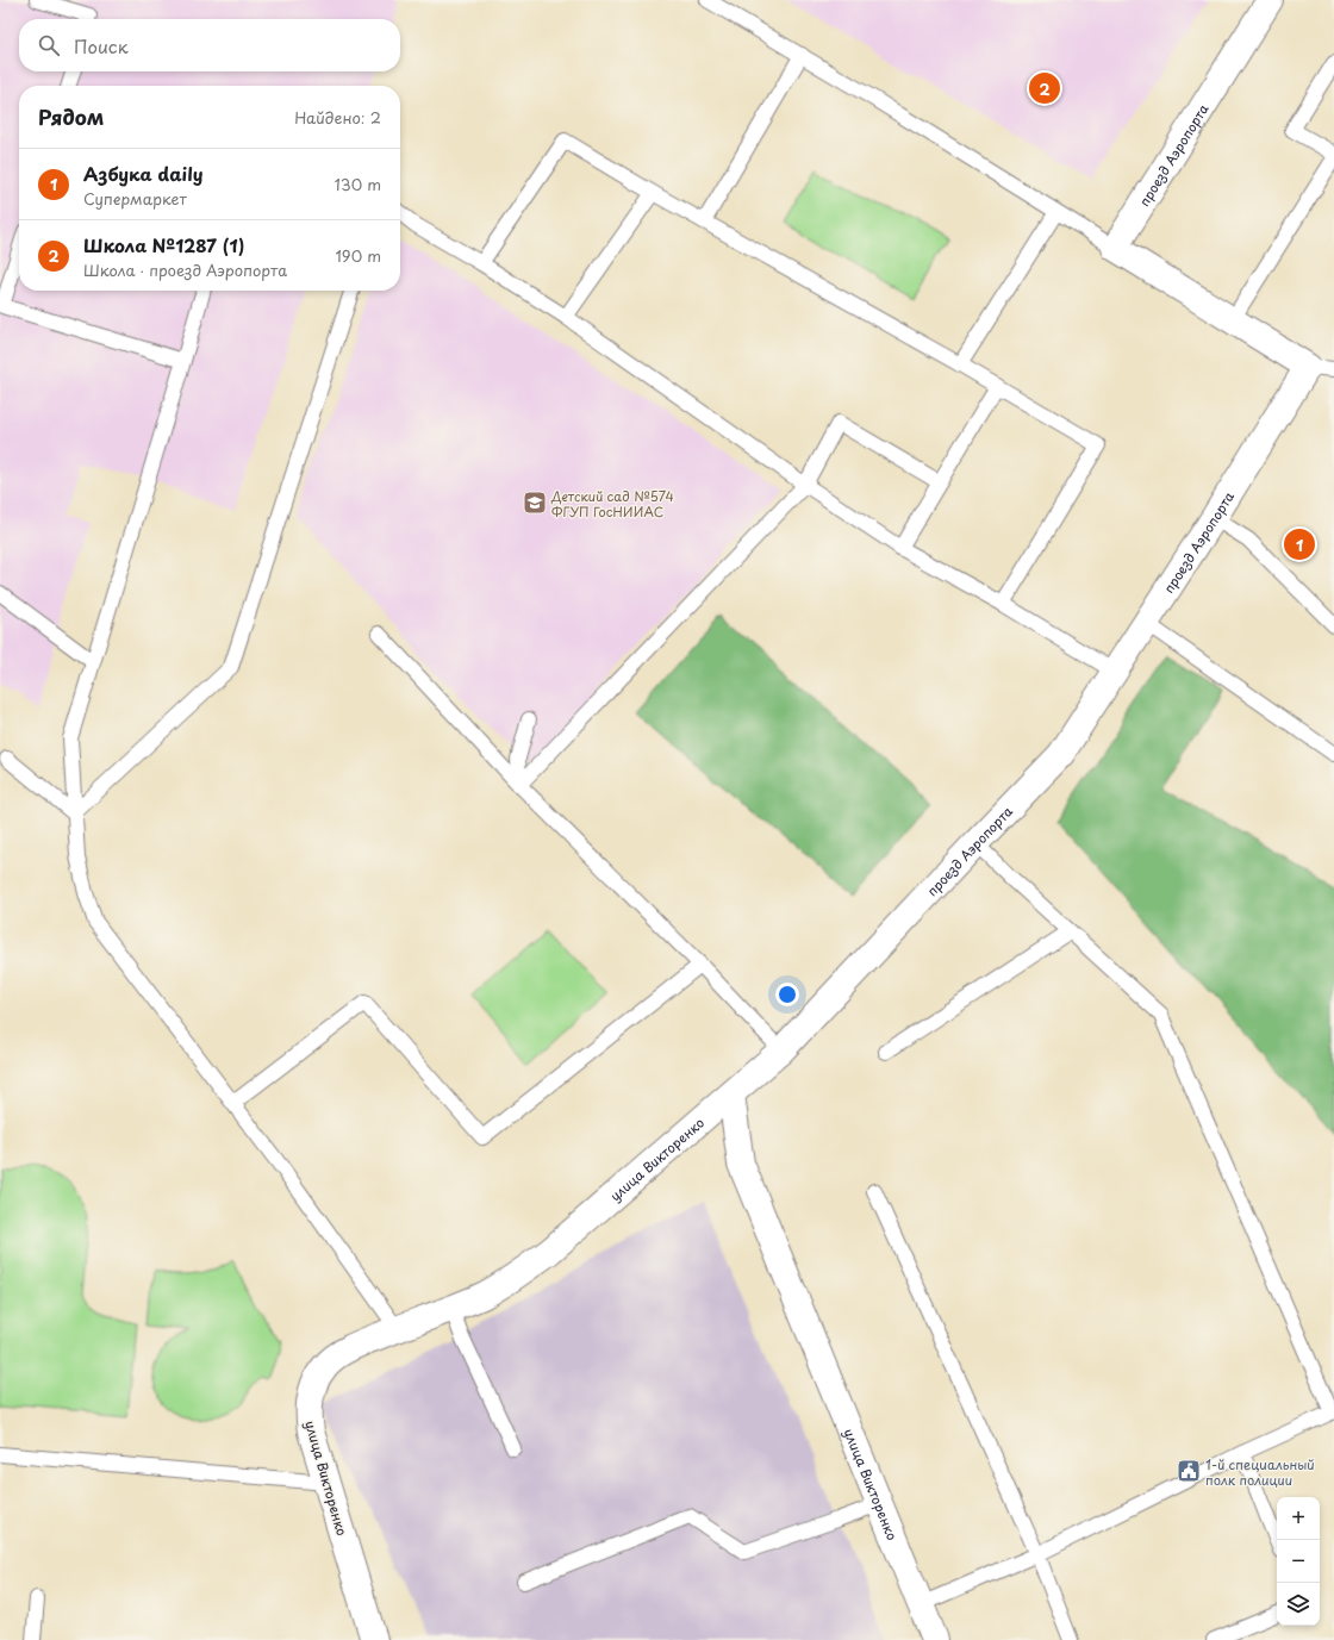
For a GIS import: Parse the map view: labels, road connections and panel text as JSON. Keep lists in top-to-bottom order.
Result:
{
  "streets": {
    "street": ["проезд Аэропорта", "улица Викторенко"]
  },
  "crossings": [
    ["проезд Аэропорта", "улица Викторенко"]
  ],
  "places": {
    "school or university": ["Детский сад №574 ФГУП ГосНИИАС"],
    "public building": ["1-й специальный полк полиции"]
  },
  "page": {
    "search": "Поиск",
    "pins": ["2", "1"],
    "heading": ["Рядом", "Найдено: 2"],
    "list": [
      {
        "mark": "1",
        "name": "Азбука daily",
        "note": "Супермаркет",
        "value": "130 m"
      },
      {
        "mark": "2",
        "name": "Школа №1287 (1)",
        "note": "Школа · проезд Аэропорта",
        "value": "190 m"
      }
    ],
    "map_buttons": ["+", "−"]
  }
}
